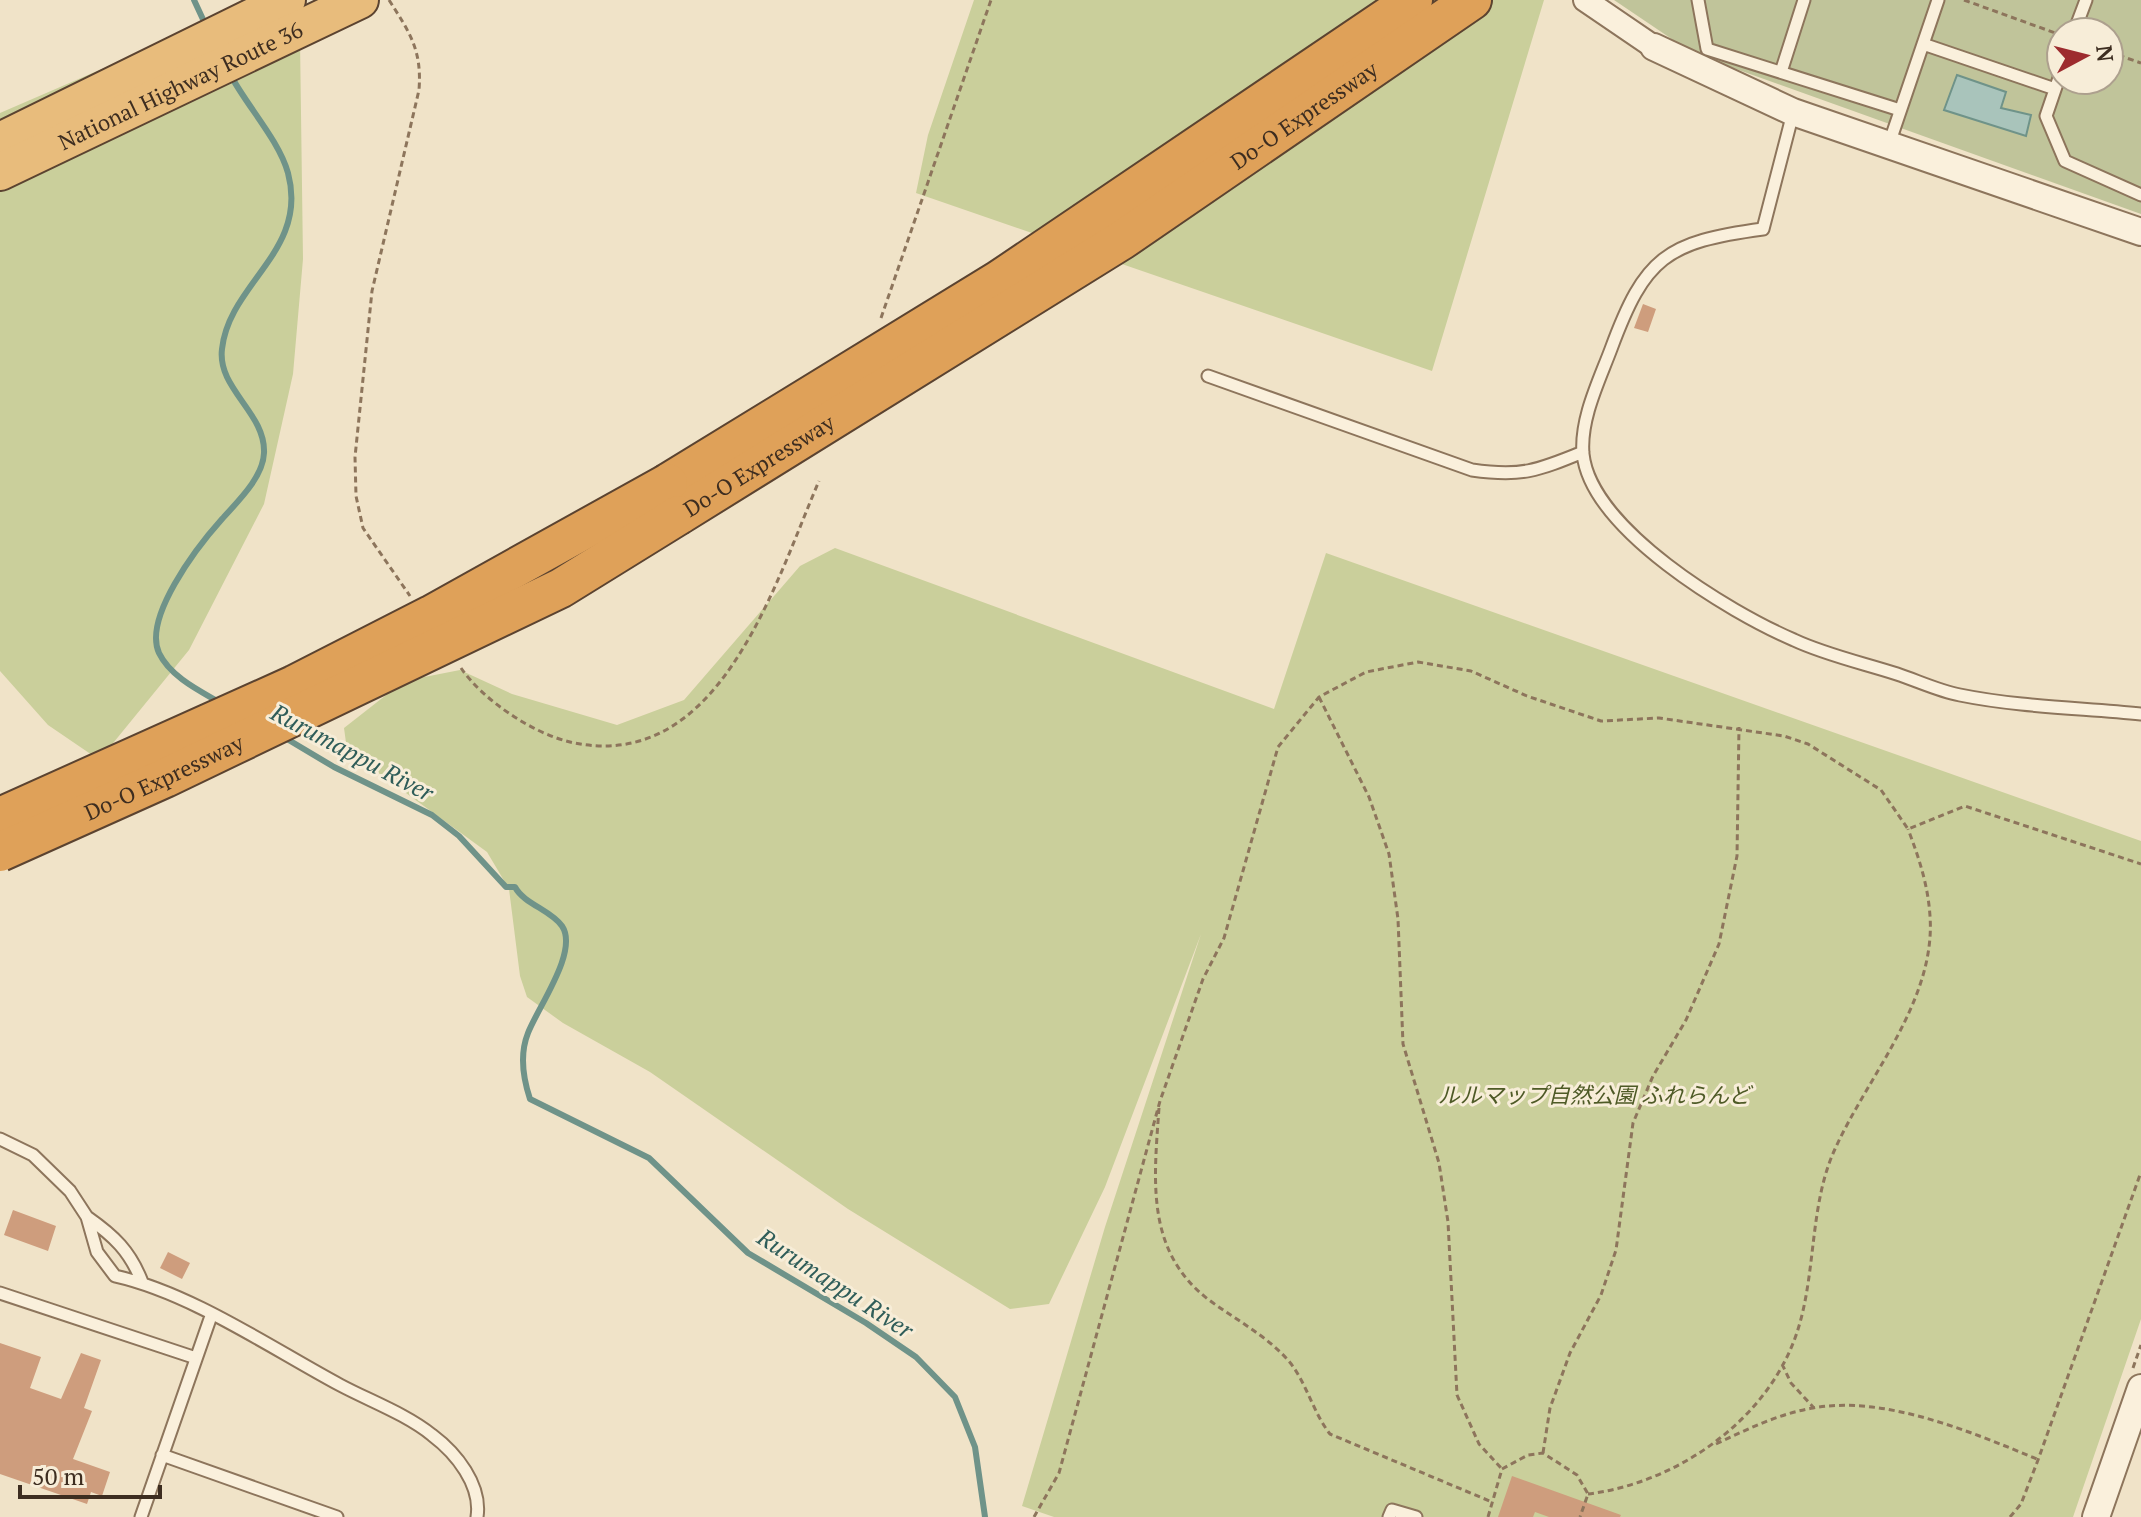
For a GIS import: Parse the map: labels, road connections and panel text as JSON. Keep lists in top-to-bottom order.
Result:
{
  "streets": {
    "highway": ["National Highway Route 36", "Do-O Expressway"]
  },
  "water": ["Rurumappu River"],
  "parks": ["ルルマップ自然公園 ふれらんど"],
  "scale_bar": "50 m",
  "north": "right"
}
